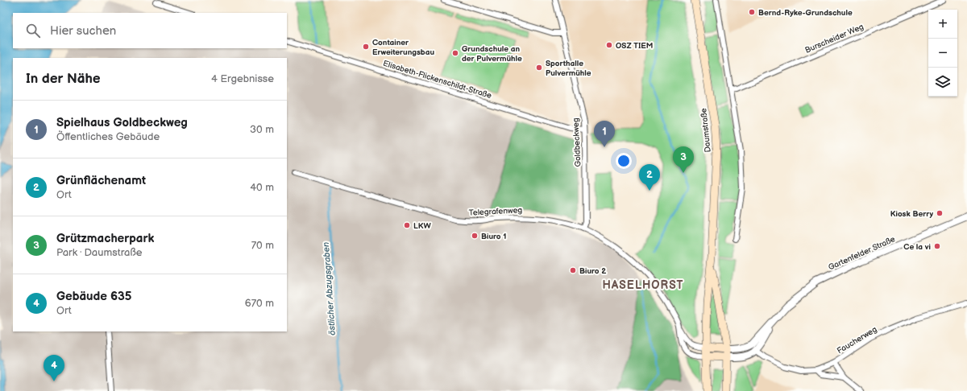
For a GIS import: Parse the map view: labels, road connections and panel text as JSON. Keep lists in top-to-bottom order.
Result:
{
  "streets": {
    "main road": ["Daumstraße"],
    "street": [
      "Burscheider Weg",
      "Elisabeth-Flickenschildt-Straße",
      "Goldbeckweg",
      "Telegrafenweg",
      "Gartenfelder Straße",
      "Faucherweg"
    ]
  },
  "crossings": [
    ["Elisabeth-Flickenschildt-Straße", "Goldbeckweg"],
    ["Daumstraße", "Telegrafenweg"],
    ["Daumstraße", "Gartenfelder Straße"],
    ["Goldbeckweg", "Telegrafenweg"],
    ["Gartenfelder Straße", "Faucherweg"]
  ],
  "districts": ["HASELHORST"],
  "water": ["östlicher Abzugsgraben"],
  "places": [
    "Bernd-Ryke-Grundschule",
    "OSZ TIEM",
    "Container Erweiterungsbau",
    "Grundschule an der Pulvermühle",
    "Sporthalle Pulvermühle",
    "Kiosk Berry",
    "LKW",
    "Biuro 1",
    "Ce la vi",
    "Biuro 2"
  ],
  "page": {
    "map_buttons": ["+", "−"],
    "search": "Hier suchen",
    "heading": ["In der Nähe", "4 Ergebnisse"],
    "list": [
      {
        "mark": "1",
        "name": "Spielhaus Goldbeckweg",
        "note": "Öffentliches Gebäude",
        "value": "30 m"
      },
      {
        "mark": "2",
        "name": "Grünflächenamt",
        "note": "Ort",
        "value": "40 m"
      },
      {
        "mark": "3",
        "name": "Grützmacherpark",
        "note": "Park · Daumstraße",
        "value": "70 m"
      },
      {
        "mark": "4",
        "name": "Gebäude 635",
        "note": "Ort",
        "value": "670 m"
      }
    ],
    "pins": [
      "1",
      "3",
      "2",
      "4"
    ]
  }
}
